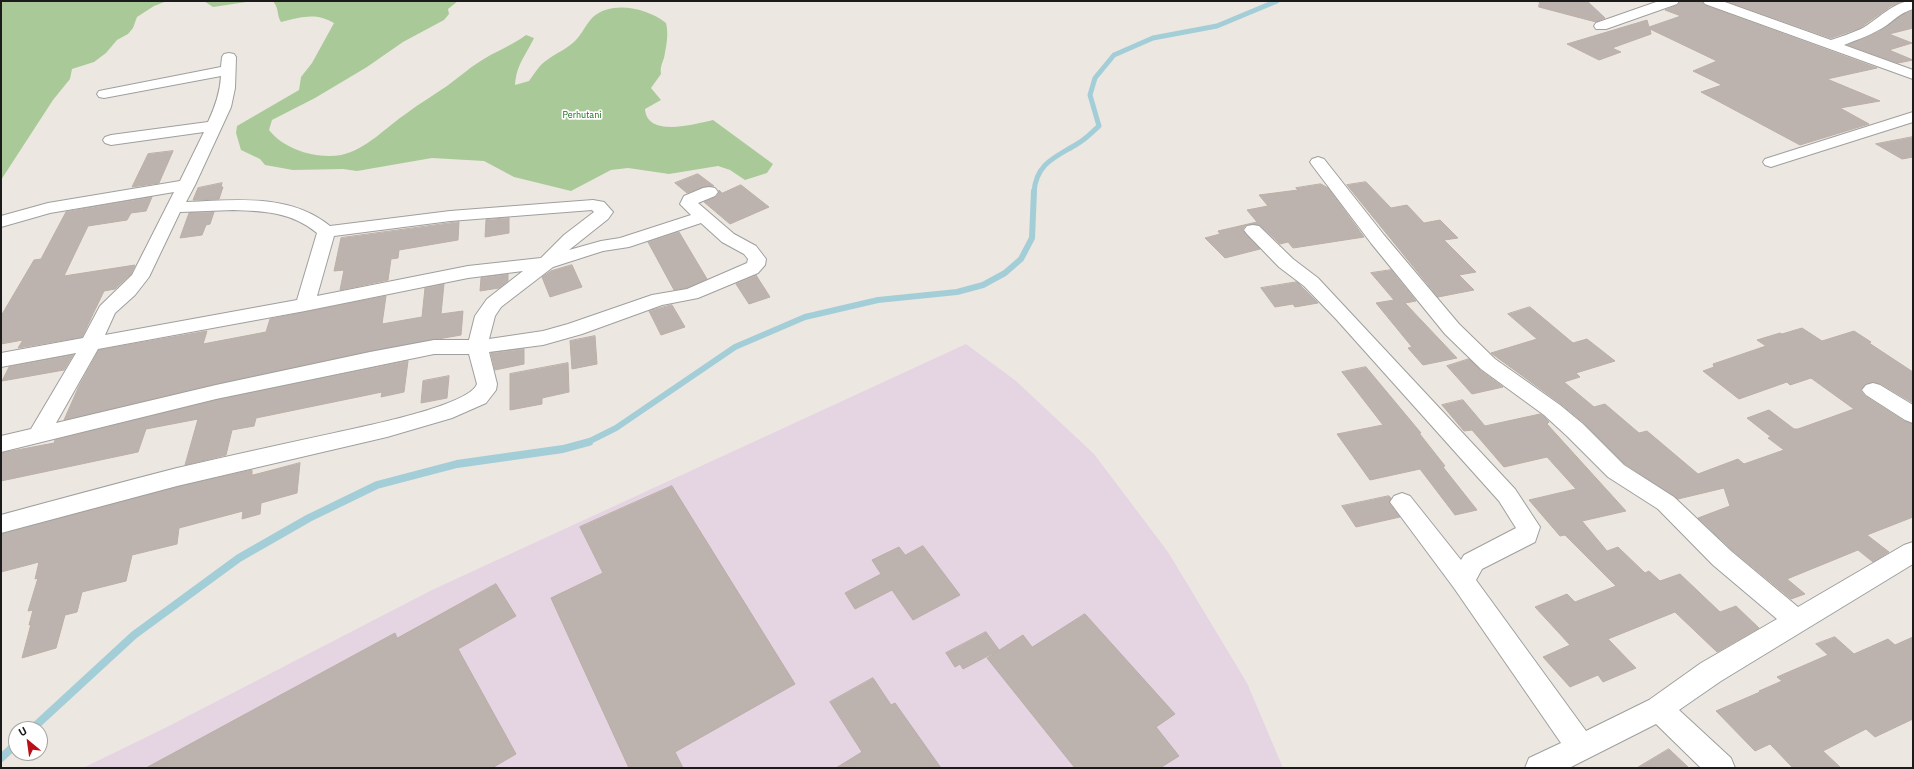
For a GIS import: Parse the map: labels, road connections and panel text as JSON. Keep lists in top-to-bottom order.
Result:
{
  "parks": ["Perhutani"],
  "north": "top left"
}
